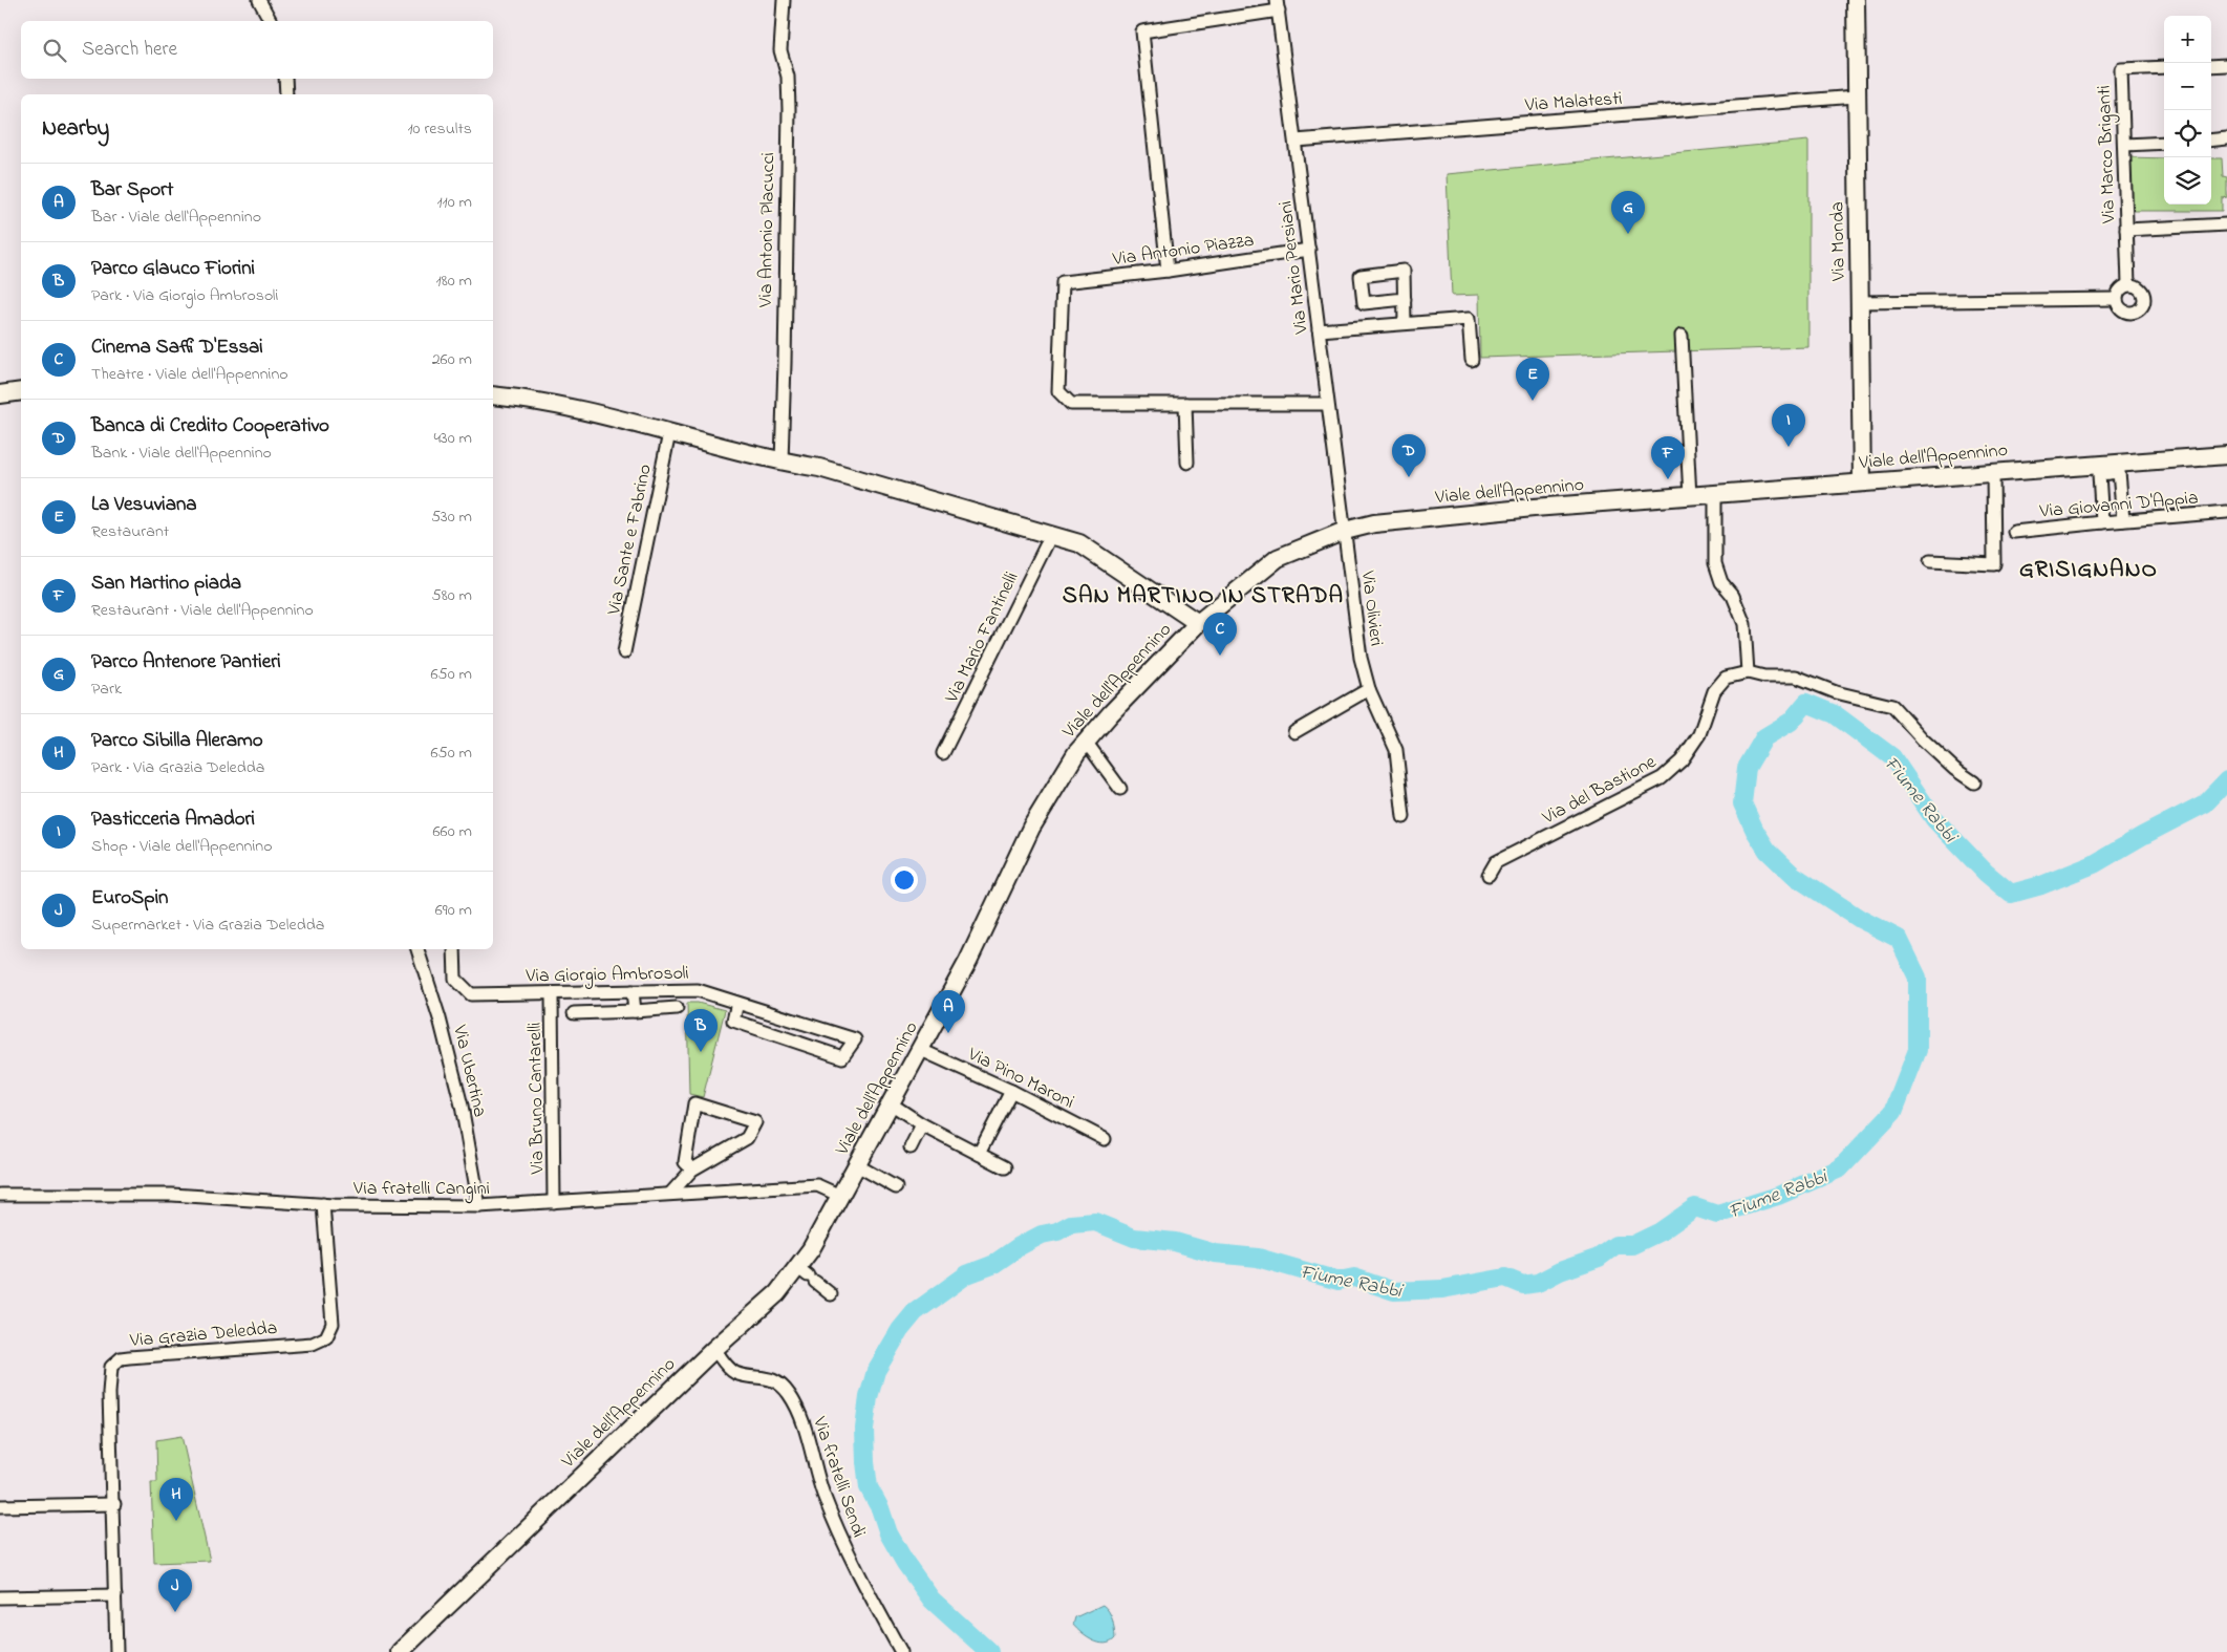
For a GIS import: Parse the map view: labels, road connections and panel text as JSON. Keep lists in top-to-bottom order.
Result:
{
  "streets": {
    "main road": ["Via Monda", "Viale dell'Appennino"],
    "street": [
      "Via Malatesti",
      "Via Marco Briganti",
      "Via Antonio Placucci",
      "Via Antonio Piazza",
      "Via Mario Persiani",
      "Via Giovanni D'Appia",
      "Via Sante e Fabrino",
      "Via Olivieri",
      "Via Mario Fantinelli",
      "Via del Bastione",
      "Via Giorgio Ambrosoli",
      "Via Ubertina",
      "Via Pino Maroni",
      "Via Bruno Cantarelli",
      "Via fratelli Cangini",
      "Via Grazia Deledda",
      "Via fratelli Sendi"
    ]
  },
  "crossings": [
    ["Via Malatesti", "Via Monda"],
    ["Via Malatesti", "Via Mario Persiani"],
    ["Via Monda", "Viale dell'Appennino"],
    ["Via Antonio Piazza", "Via Mario Persiani"],
    ["Via Mario Persiani", "Viale dell'Appennino"],
    ["Via Mario Persiani", "Via Olivieri"],
    ["Viale dell'Appennino", "Via Olivieri"],
    ["Viale dell'Appennino", "Via Pino Maroni"],
    ["Viale dell'Appennino", "Via fratelli Cangini"],
    ["Viale dell'Appennino", "Via fratelli Sendi"],
    ["Via Giorgio Ambrosoli", "Via Bruno Cantarelli"],
    ["Via Ubertina", "Via fratelli Cangini"],
    ["Via Bruno Cantarelli", "Via fratelli Cangini"],
    ["Via fratelli Cangini", "Via Grazia Deledda"]
  ],
  "districts": ["GRISIGNANO", "SAN MARTINO IN STRADA"],
  "water": ["Fiume Rabbi"],
  "page": {
    "map_buttons": ["+", "−"],
    "search": "Search here",
    "heading": ["Nearby", "10 results"],
    "list": [
      {
        "mark": "A",
        "name": "Bar Sport",
        "note": "Bar · Viale dell'Appennino",
        "value": "110 m"
      },
      {
        "mark": "B",
        "name": "Parco Glauco Fiorini",
        "note": "Park · Via Giorgio Ambrosoli",
        "value": "180 m"
      },
      {
        "mark": "C",
        "name": "Cinema Saffi D'Essai",
        "note": "Theatre · Viale dell'Appennino",
        "value": "260 m"
      },
      {
        "mark": "D",
        "name": "Banca di Credito Cooperativo",
        "note": "Bank · Viale dell'Appennino",
        "value": "430 m"
      },
      {
        "mark": "E",
        "name": "La Vesuviana",
        "note": "Restaurant",
        "value": "530 m"
      },
      {
        "mark": "F",
        "name": "San Martino piada",
        "note": "Restaurant · Viale dell'Appennino",
        "value": "580 m"
      },
      {
        "mark": "G",
        "name": "Parco Antenore Pantieri",
        "note": "Park",
        "value": "650 m"
      },
      {
        "mark": "H",
        "name": "Parco Sibilla Aleramo",
        "note": "Park · Via Grazia Deledda",
        "value": "650 m"
      },
      {
        "mark": "I",
        "name": "Pasticceria Amadori",
        "note": "Shop · Viale dell'Appennino",
        "value": "660 m"
      },
      {
        "mark": "J",
        "name": "EuroSpin",
        "note": "Supermarket · Via Grazia Deledda",
        "value": "690 m"
      }
    ],
    "pins": [
      "G",
      "E",
      "I",
      "D",
      "F",
      "C",
      "A",
      "B",
      "H",
      "J"
    ]
  }
}
